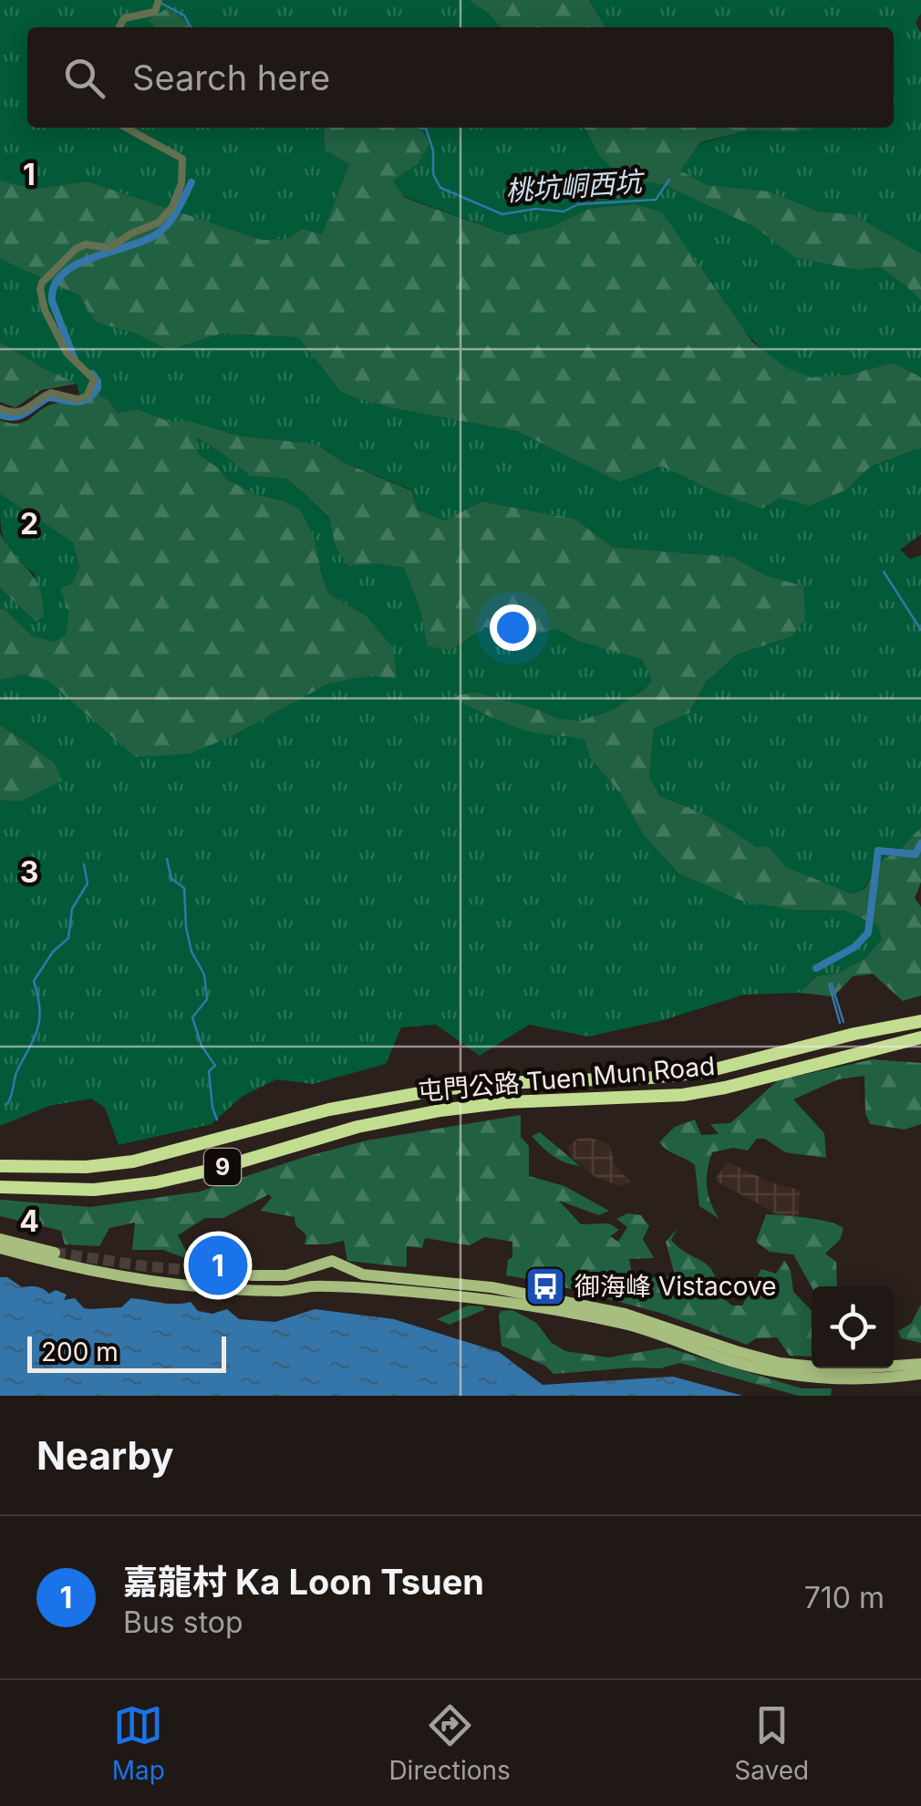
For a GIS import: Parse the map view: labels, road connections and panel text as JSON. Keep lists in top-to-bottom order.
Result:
{
  "streets": {
    "highway": ["屯門公路 Tuen Mun Road", "9"]
  },
  "water": ["桃坑峒西坑"],
  "places": {
    "bus stop": ["御海峰 Vistacove"]
  },
  "scale_bar": "200 m",
  "page": {
    "search": "Search here",
    "pins": "1",
    "scale": "200 m",
    "heading": "Nearby",
    "list": [
      {
        "mark": "1",
        "name": "嘉龍村 Ka Loon Tsuen",
        "note": "Bus stop",
        "value": "710 m"
      }
    ],
    "nav": ["Map", "Directions", "Saved"]
  },
  "grid": {
    "rows": [
      "1",
      "2",
      "3",
      "4"
    ]
  }
}
